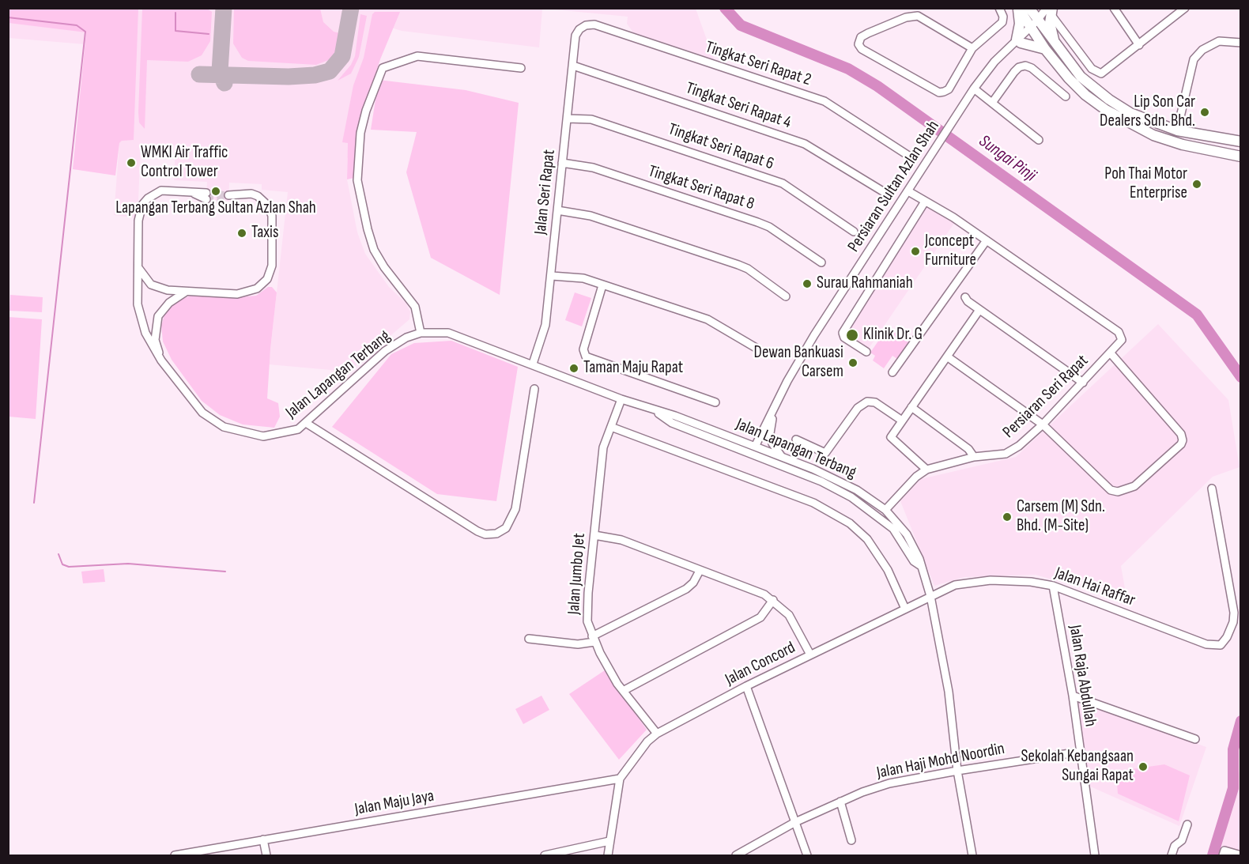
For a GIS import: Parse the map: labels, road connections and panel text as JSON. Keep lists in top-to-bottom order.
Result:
{
  "streets": {
    "street": [
      "Tingkat Seri Rapat 2",
      "Tingkat Seri Rapat 4",
      "Tingkat Seri Rapat 6",
      "Persiaran Sultan Azlan Shah",
      "Tingkat Seri Rapat 8",
      "Jalan Seri Rapat",
      "Jalan Lapangan Terbang",
      "Persiaran Seri Rapat",
      "Jalan Jumbo Jet",
      "Jalan Hai Raffar",
      "Jalan Concord",
      "Jalan Raja Abdullah",
      "Jalan Haji Mohd Noordin",
      "Jalan Maju Jaya"
    ]
  },
  "crossings": [
    ["Tingkat Seri Rapat 2", "Jalan Seri Rapat"],
    ["Tingkat Seri Rapat 4", "Jalan Seri Rapat"],
    ["Tingkat Seri Rapat 6", "Jalan Seri Rapat"],
    ["Persiaran Sultan Azlan Shah", "Jalan Lapangan Terbang"],
    ["Tingkat Seri Rapat 8", "Jalan Seri Rapat"],
    ["Jalan Seri Rapat", "Jalan Lapangan Terbang"],
    ["Jalan Lapangan Terbang", "Persiaran Seri Rapat"],
    ["Jalan Lapangan Terbang", "Jalan Jumbo Jet"],
    ["Jalan Lapangan Terbang", "Jalan Hai Raffar"],
    ["Jalan Lapangan Terbang", "Jalan Concord"],
    ["Jalan Lapangan Terbang", "Jalan Haji Mohd Noordin"],
    ["Jalan Jumbo Jet", "Jalan Concord"],
    ["Jalan Hai Raffar", "Jalan Concord"],
    ["Jalan Hai Raffar", "Jalan Raja Abdullah"],
    ["Jalan Concord", "Jalan Maju Jaya"],
    ["Jalan Raja Abdullah", "Jalan Haji Mohd Noordin"]
  ],
  "water": ["Sungai Pinji"],
  "places": [
    "Lip Son Car Dealers Sdn. Bhd.",
    "WMKI Air Traffic Control Tower",
    "Poh Thai Motor Enterprise",
    "Lapangan Terbang Sultan Azlan Shah",
    "Taxis",
    "Jconcept Furniture",
    "Surau Rahmaniah",
    "Klinik Dr. G",
    "Dewan Bankuasi Carsem",
    "Taman Maju Rapat",
    "Carsem (M) Sdn. Bhd. (M-Site)",
    "Sekolah Kebangsaan Sungai Rapat"
  ]
}
